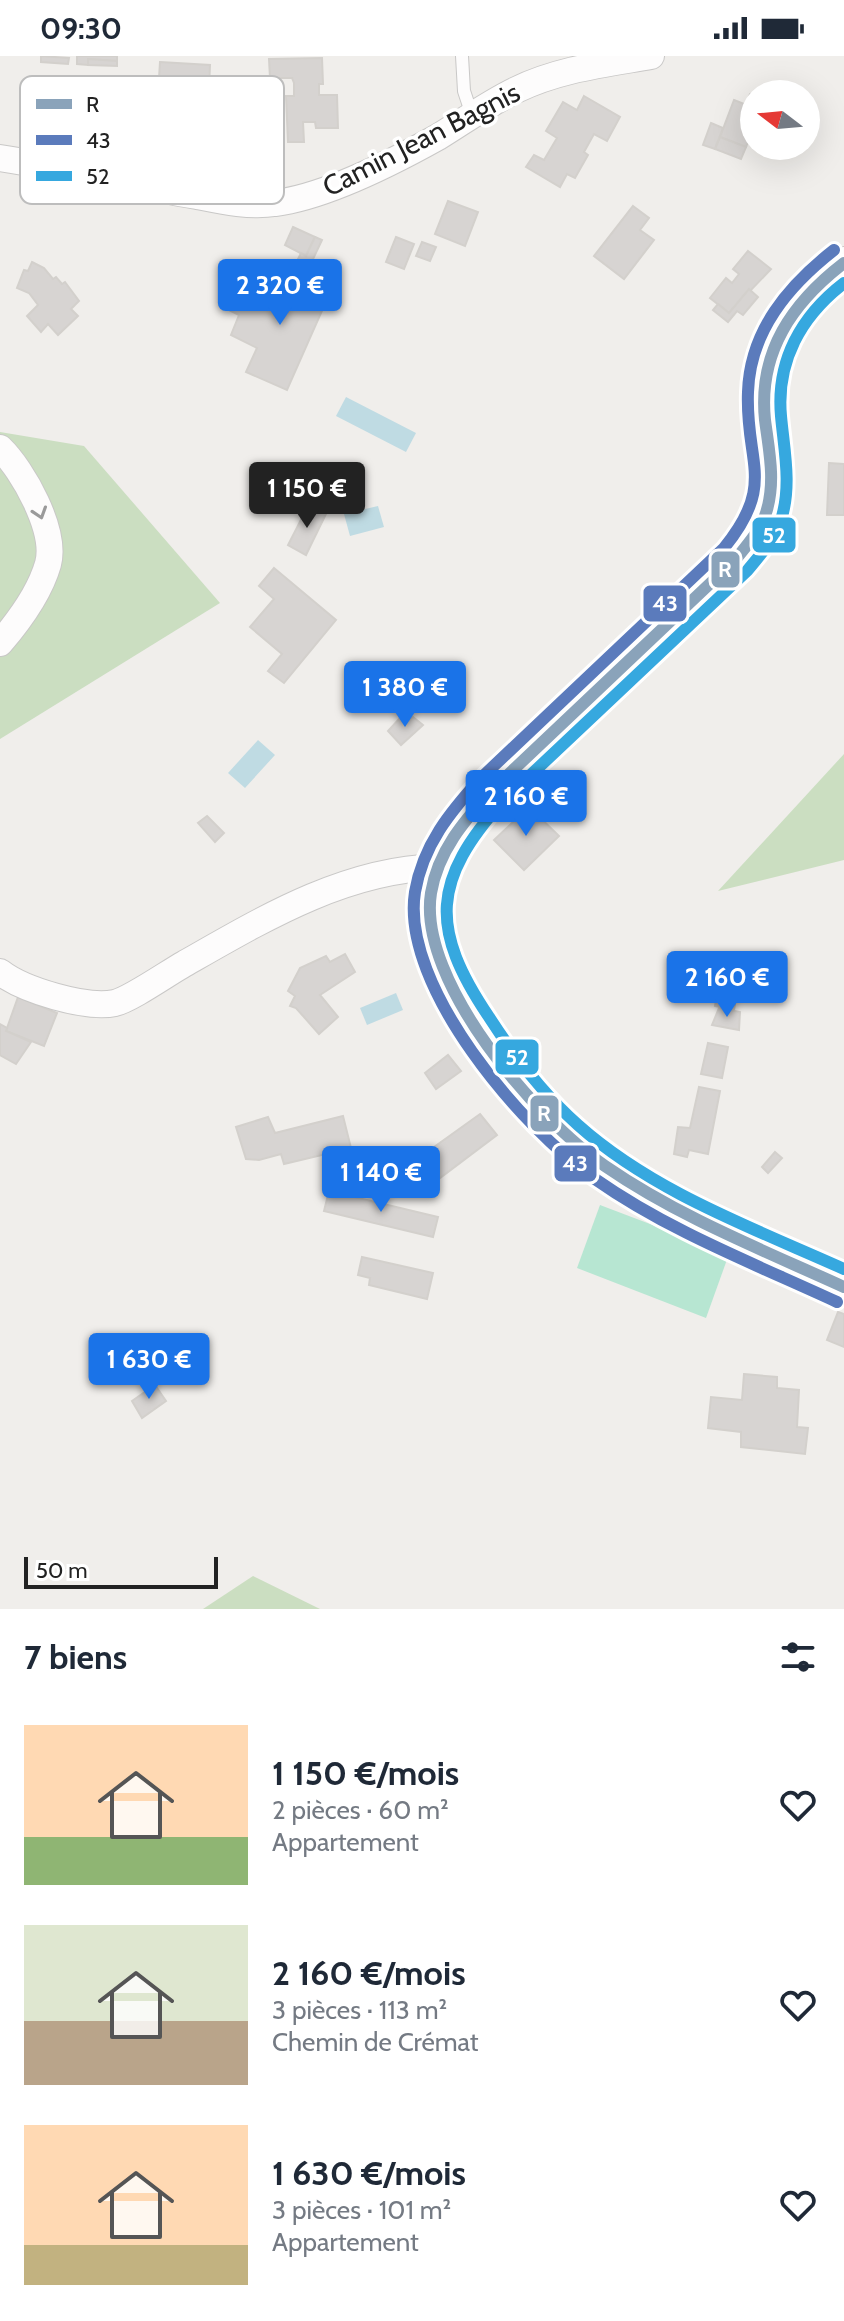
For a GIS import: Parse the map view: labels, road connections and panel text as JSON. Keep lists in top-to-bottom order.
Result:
{
  "streets": {
    "street": ["Camin Jean Bagnis"]
  },
  "lines": ["transit line 43", "transit line R", "transit line 52"],
  "legend": ["R", "43", "52"],
  "scale_bar": "50 m",
  "north": "left",
  "page": {
    "status": "09:30",
    "price": [
      "2 320 €",
      "1 150 €",
      "1 380 €",
      "2 160 €",
      "2 160 €",
      "1 140 €",
      "1 630 €"
    ],
    "scale": "50 m",
    "heading": "7 biens",
    "list": [
      {
        "name": "1 150 €/mois",
        "note": "2 pièces · 60 m² · Appartement"
      },
      {
        "name": "2 160 €/mois",
        "note": "3 pièces · 113 m² · Chemin de Crémat"
      },
      {
        "name": "1 630 €/mois",
        "note": "3 pièces · 101 m² · Appartement"
      }
    ]
  }
}
